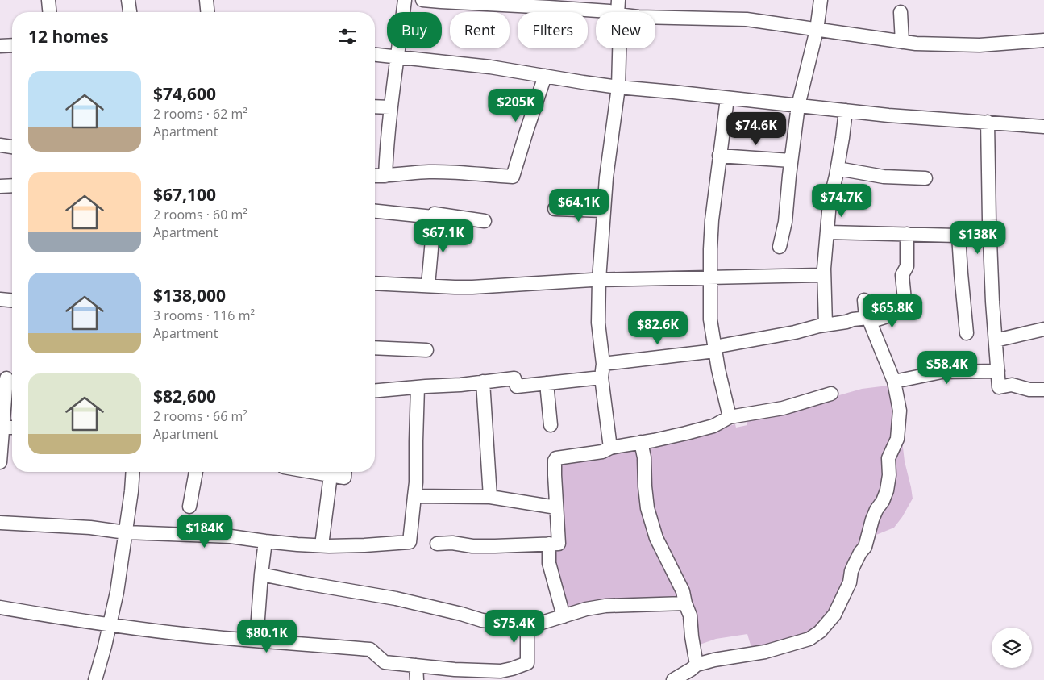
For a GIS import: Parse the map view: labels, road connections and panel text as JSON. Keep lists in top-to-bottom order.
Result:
{
  "page": {
    "chip": [
      "Buy",
      "Rent",
      "Filters",
      "New"
    ],
    "heading": "12 homes",
    "list": [
      {
        "name": "$74,600",
        "note": "2 rooms · 62 m² · Apartment"
      },
      {
        "name": "$67,100",
        "note": "2 rooms · 60 m² · Apartment"
      },
      {
        "name": "$138,000",
        "note": "3 rooms · 116 m² · Apartment"
      },
      {
        "name": "$82,600",
        "note": "2 rooms · 66 m² · Apartment"
      }
    ],
    "price": [
      "$205K",
      "$74.6K",
      "$74.7K",
      "$64.1K",
      "$67.1K",
      "$138K",
      "$65.8K",
      "$82.6K",
      "$58.4K",
      "$184K",
      "$75.4K",
      "$80.1K"
    ]
  }
}
